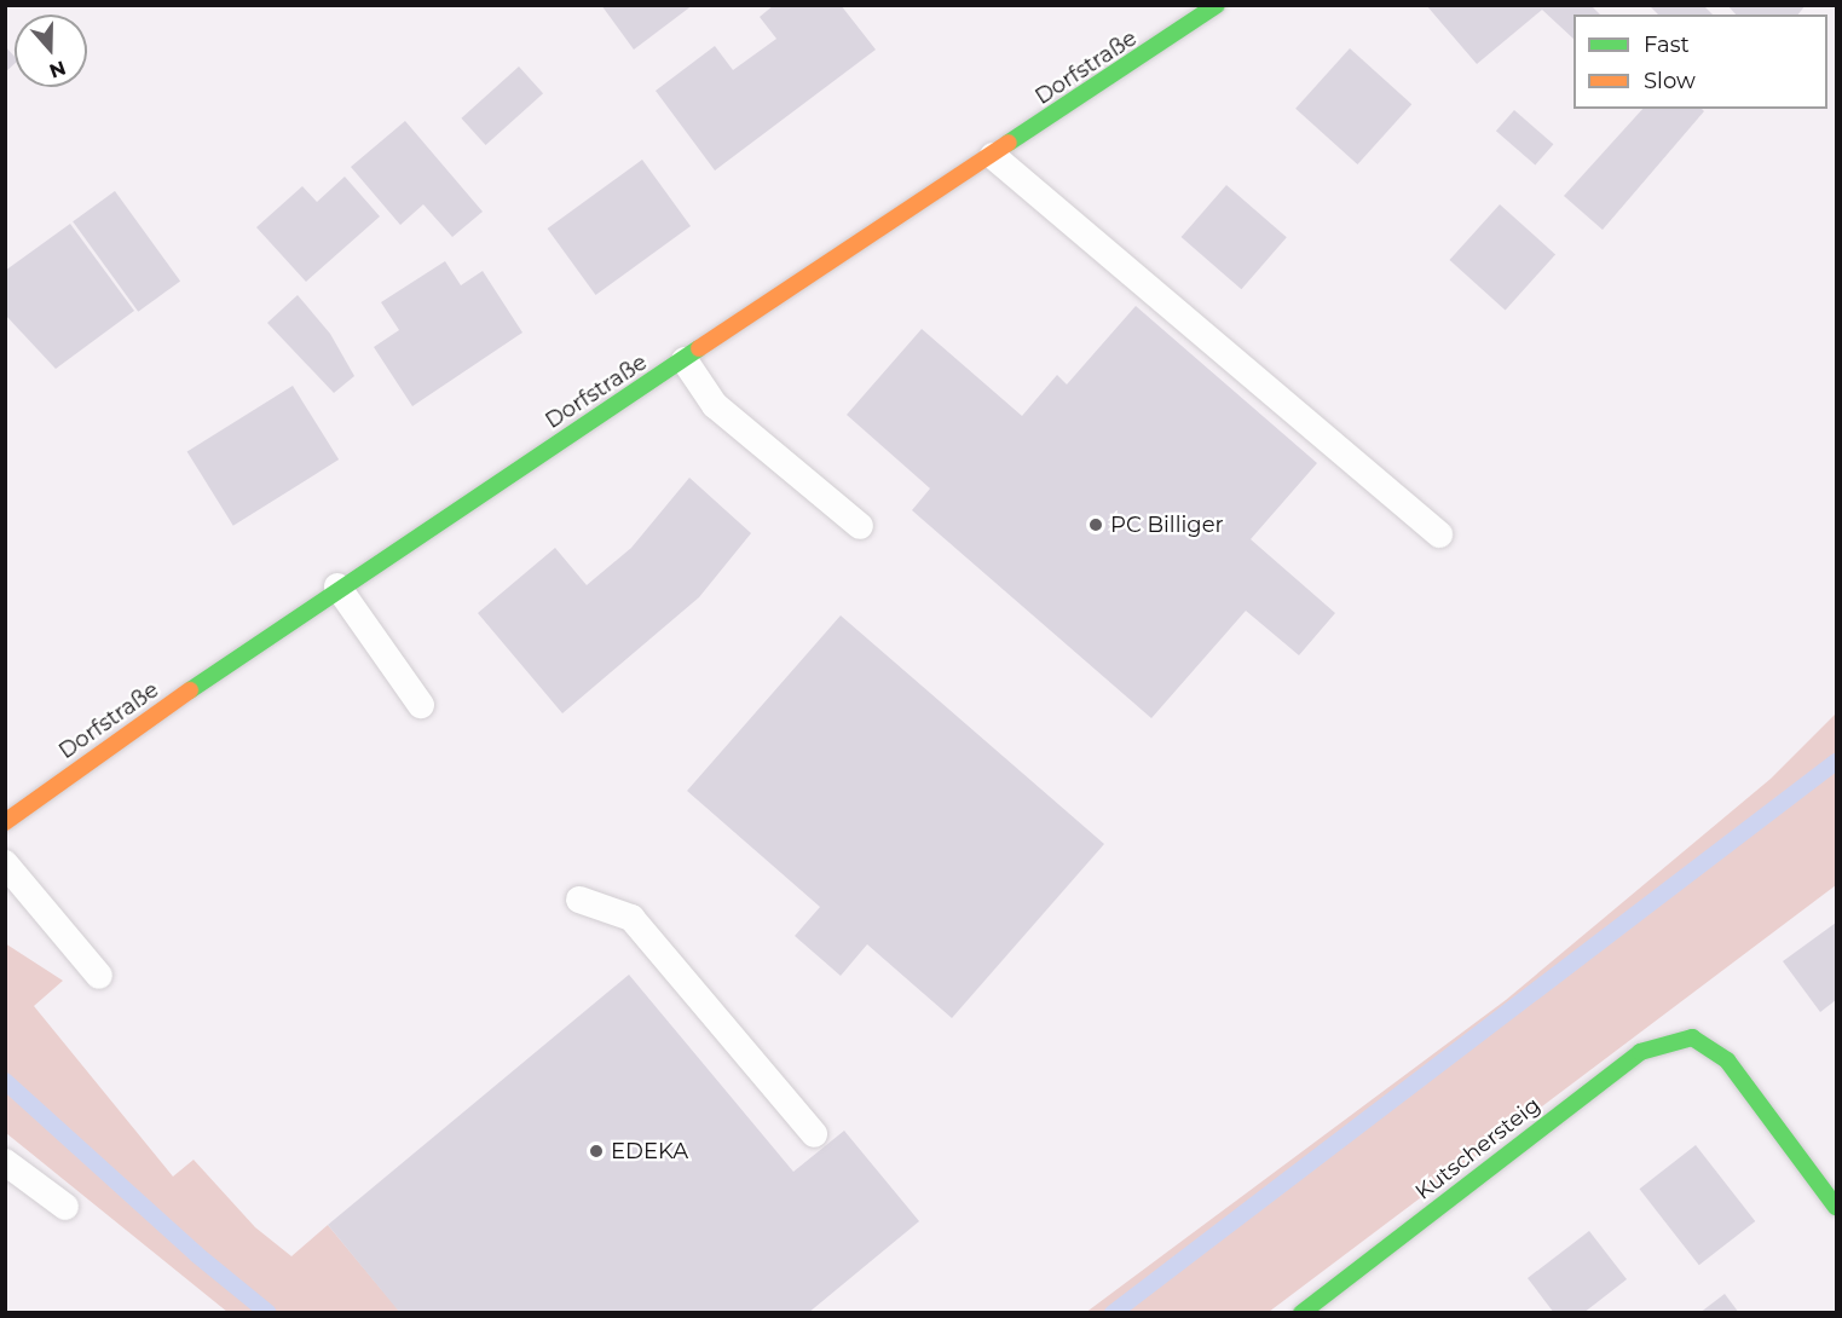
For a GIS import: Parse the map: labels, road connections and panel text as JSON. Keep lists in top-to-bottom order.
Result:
{
  "streets": {
    "main road": ["Dorfstraße", "Kutschersteig"]
  },
  "places": ["PC Billiger", "EDEKA"],
  "legend": ["Fast", "Slow"],
  "north": "bottom"
}
